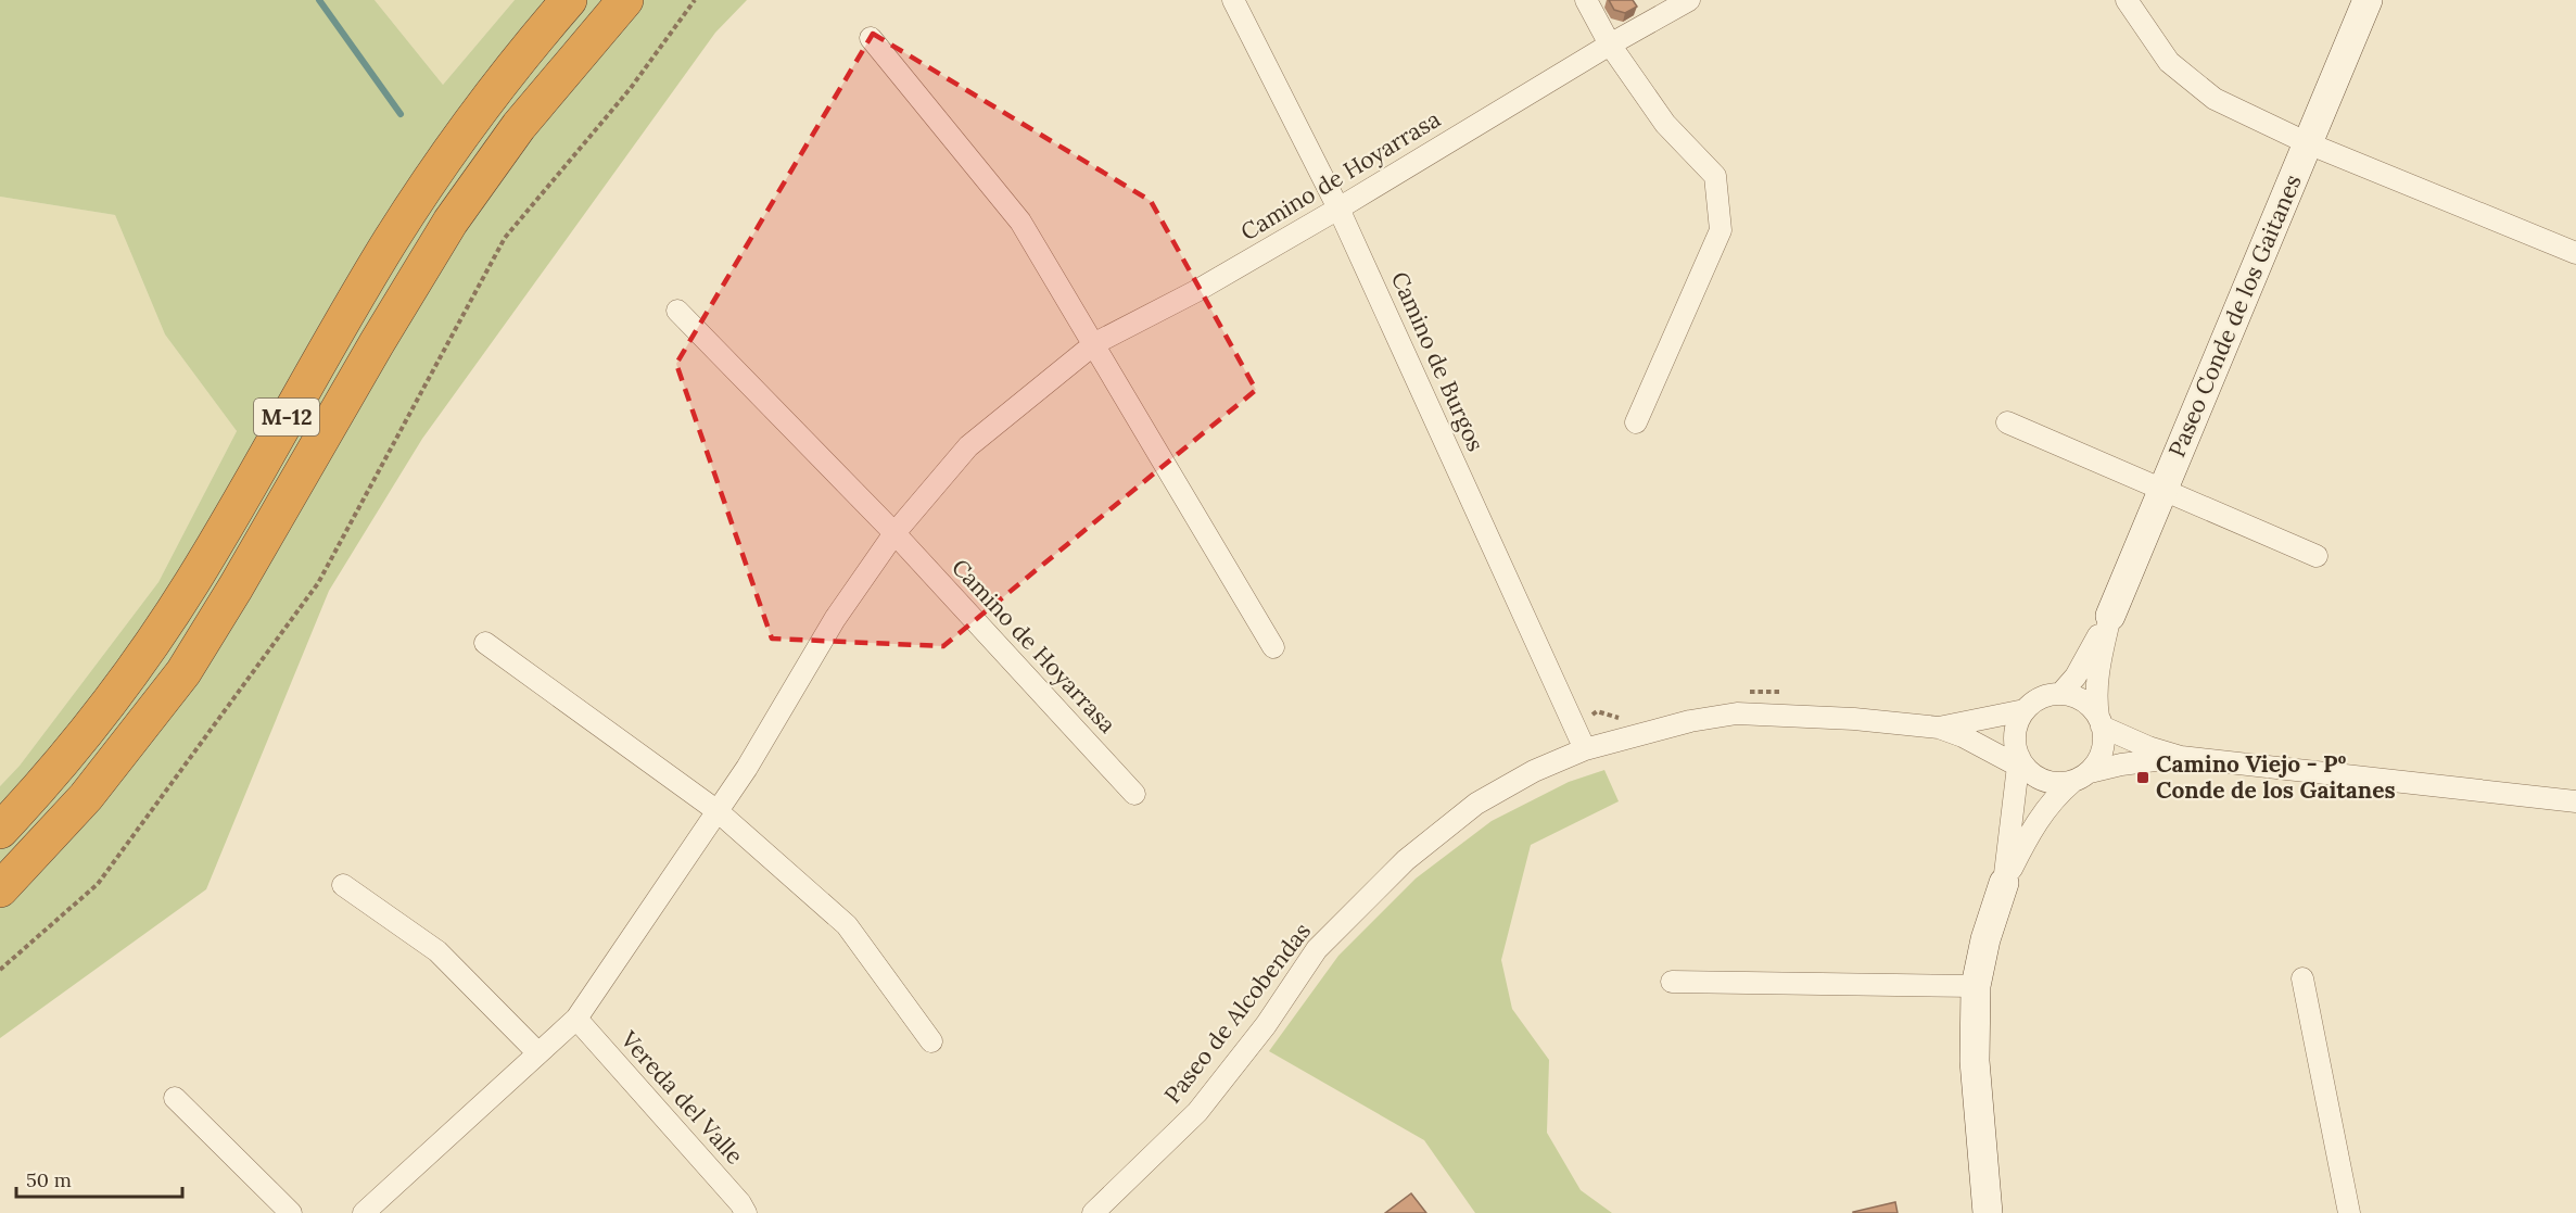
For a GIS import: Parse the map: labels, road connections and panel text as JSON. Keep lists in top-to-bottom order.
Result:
{
  "streets": {
    "highway": ["M-12"],
    "street": [
      "Camino de Hoyarrasa",
      "Paseo Conde de los Gaitanes",
      "Camino de Burgos",
      "Paseo de Alcobendas",
      "Vereda del Valle"
    ]
  },
  "crossings": [
    ["Camino de Hoyarrasa", "Camino de Burgos"],
    ["Camino de Hoyarrasa", "Vereda del Valle"],
    ["Paseo Conde de los Gaitanes", "Paseo de Alcobendas"],
    ["Camino de Burgos", "Paseo de Alcobendas"]
  ],
  "places": {
    "transit": ["Camino Viejo - Pº Conde de los Gaitanes"]
  },
  "scale_bar": "50 m"
}
